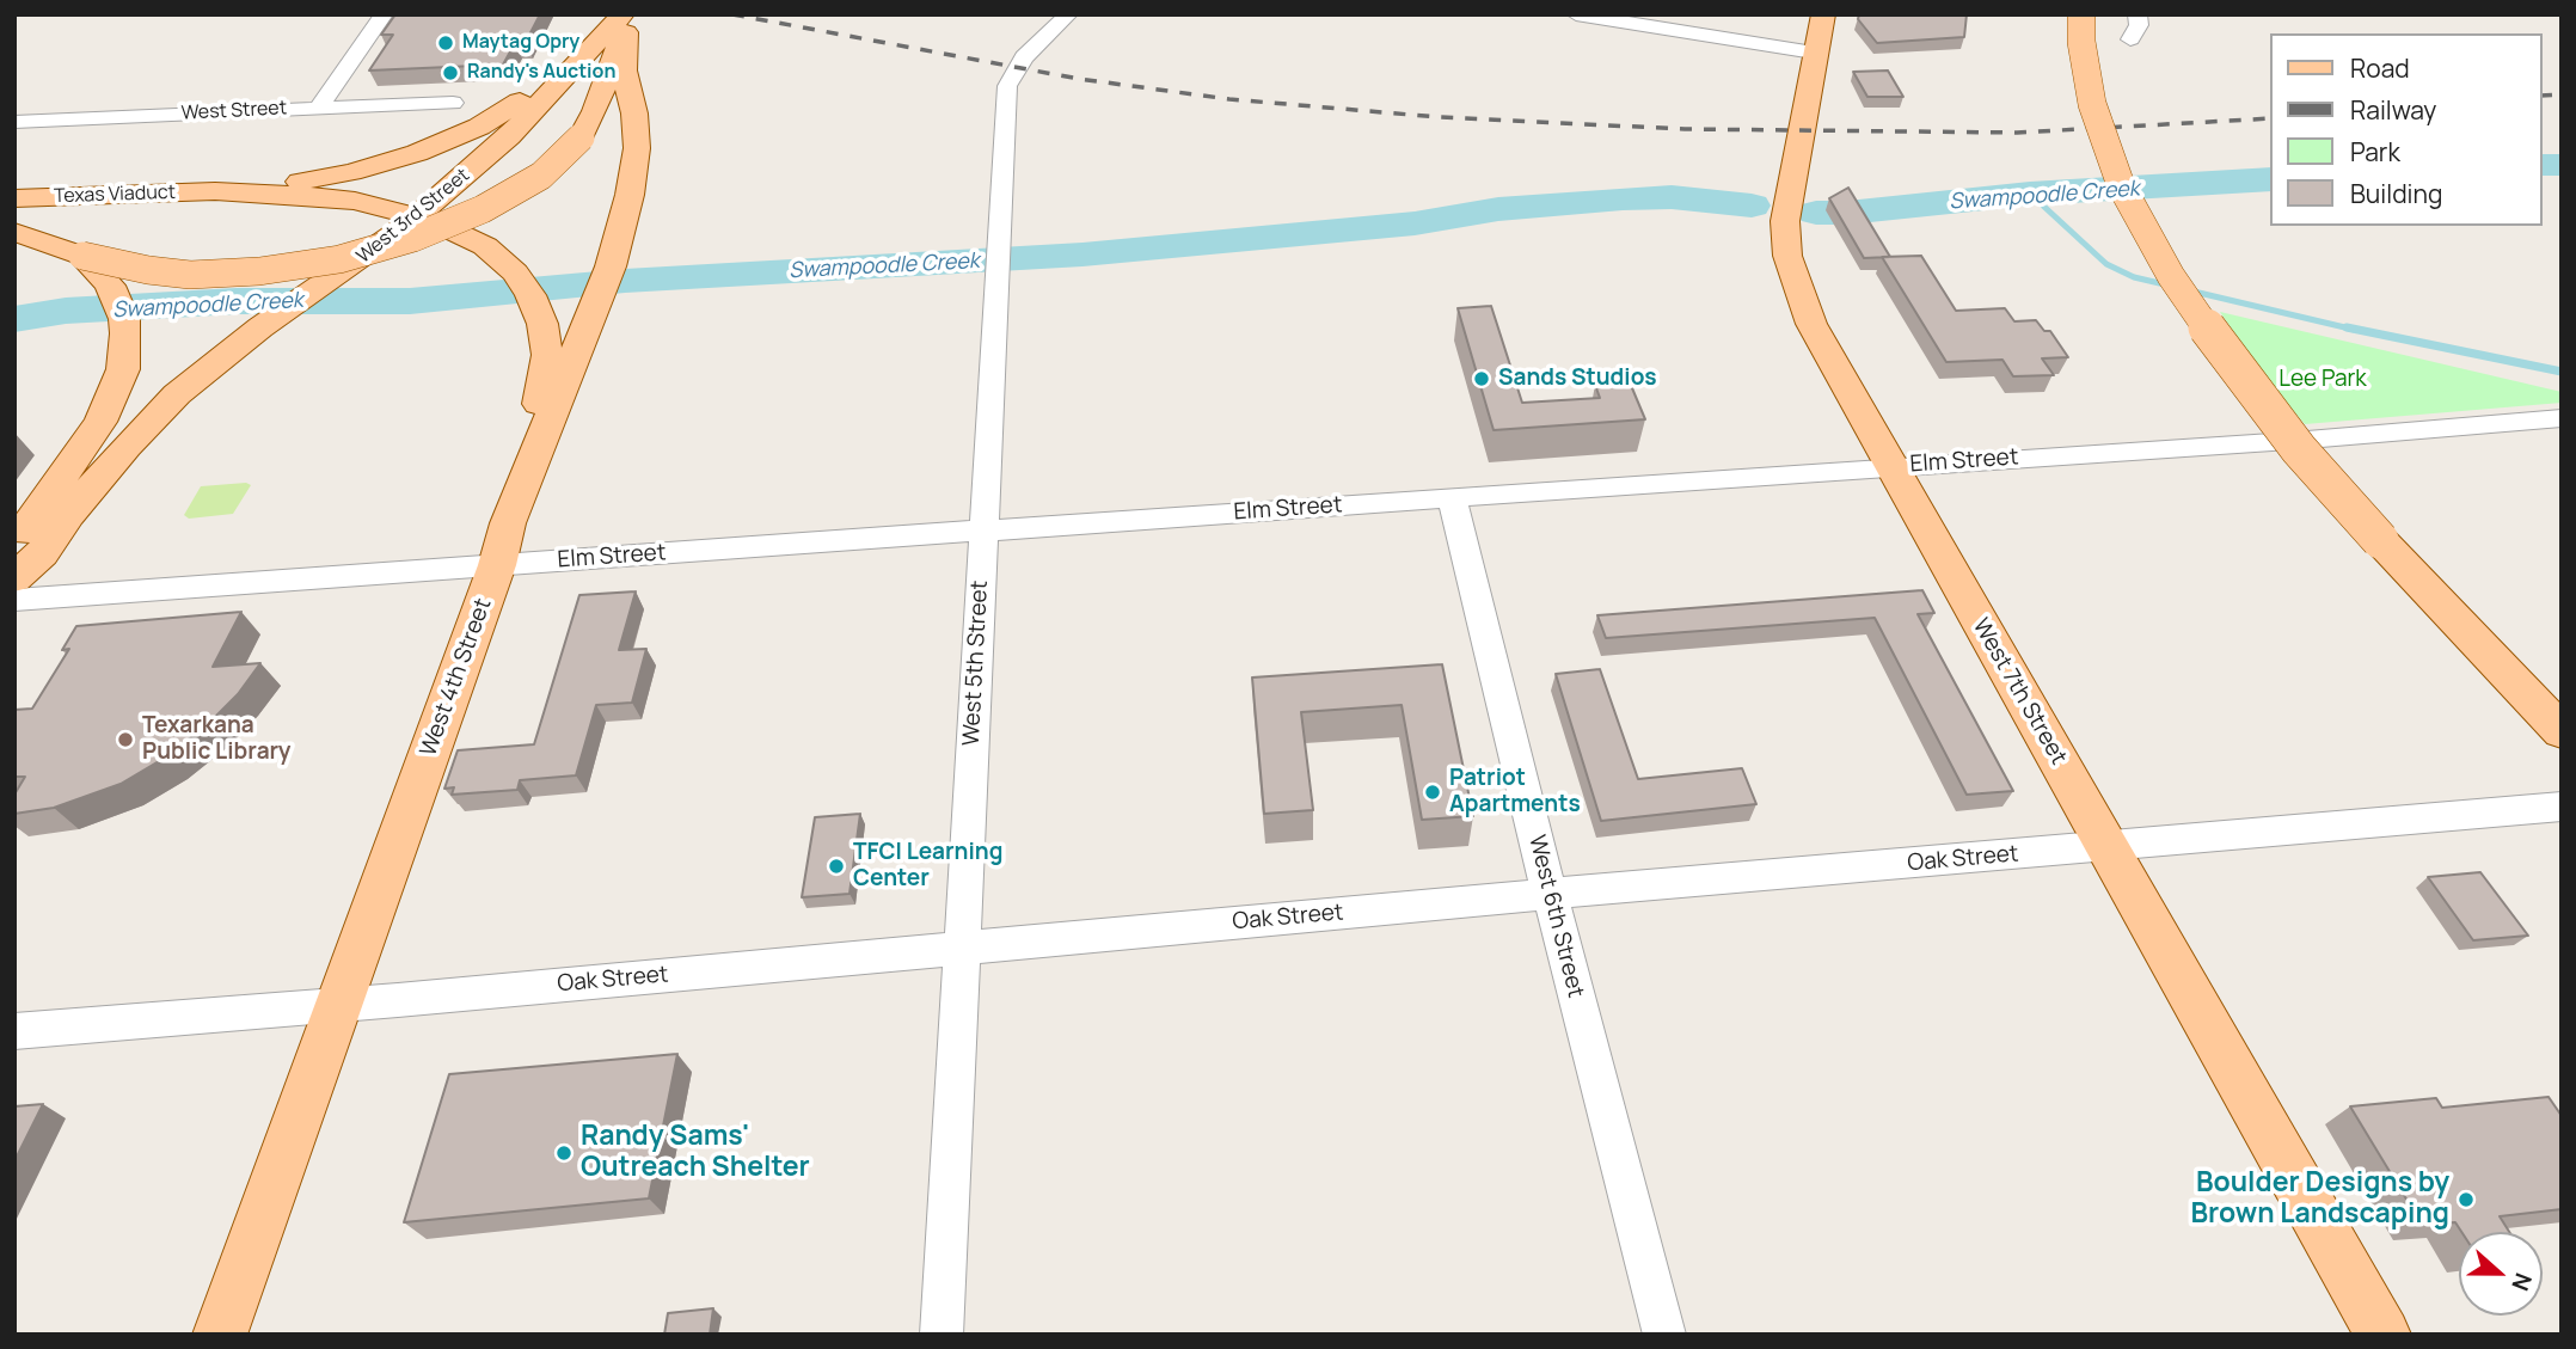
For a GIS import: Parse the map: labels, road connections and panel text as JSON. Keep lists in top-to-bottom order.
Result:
{
  "streets": {
    "main road": [
      "Texas Viaduct",
      "West 3rd Street",
      "West 4th Street",
      "West 7th Street"
    ],
    "street": [
      "West Street",
      "Elm Street",
      "West 5th Street",
      "Oak Street",
      "West 6th Street"
    ]
  },
  "crossings": [
    ["Texas Viaduct", "West 3rd Street"],
    ["Texas Viaduct", "West 4th Street"],
    ["West 3rd Street", "West 4th Street"],
    ["Elm Street", "West 5th Street"],
    ["Elm Street", "West 4th Street"],
    ["Elm Street", "West 7th Street"],
    ["Elm Street", "West 6th Street"],
    ["West 5th Street", "Oak Street"],
    ["West 4th Street", "Oak Street"],
    ["West 7th Street", "Oak Street"],
    ["Oak Street", "West 6th Street"]
  ],
  "water": ["Swampoodle Creek"],
  "parks": ["Lee Park"],
  "places": [
    "Maytag Opry",
    "Randy's Auction",
    "Sands Studios",
    "Texarkana Public Library",
    "Patriot Apartments",
    "TFCI Learning Center",
    "Randy Sams' Outreach Shelter",
    "Boulder Designs by Brown Landscaping"
  ],
  "legend": [
    "Road",
    "Railway",
    "Park",
    "Building"
  ],
  "north": "right"
}
